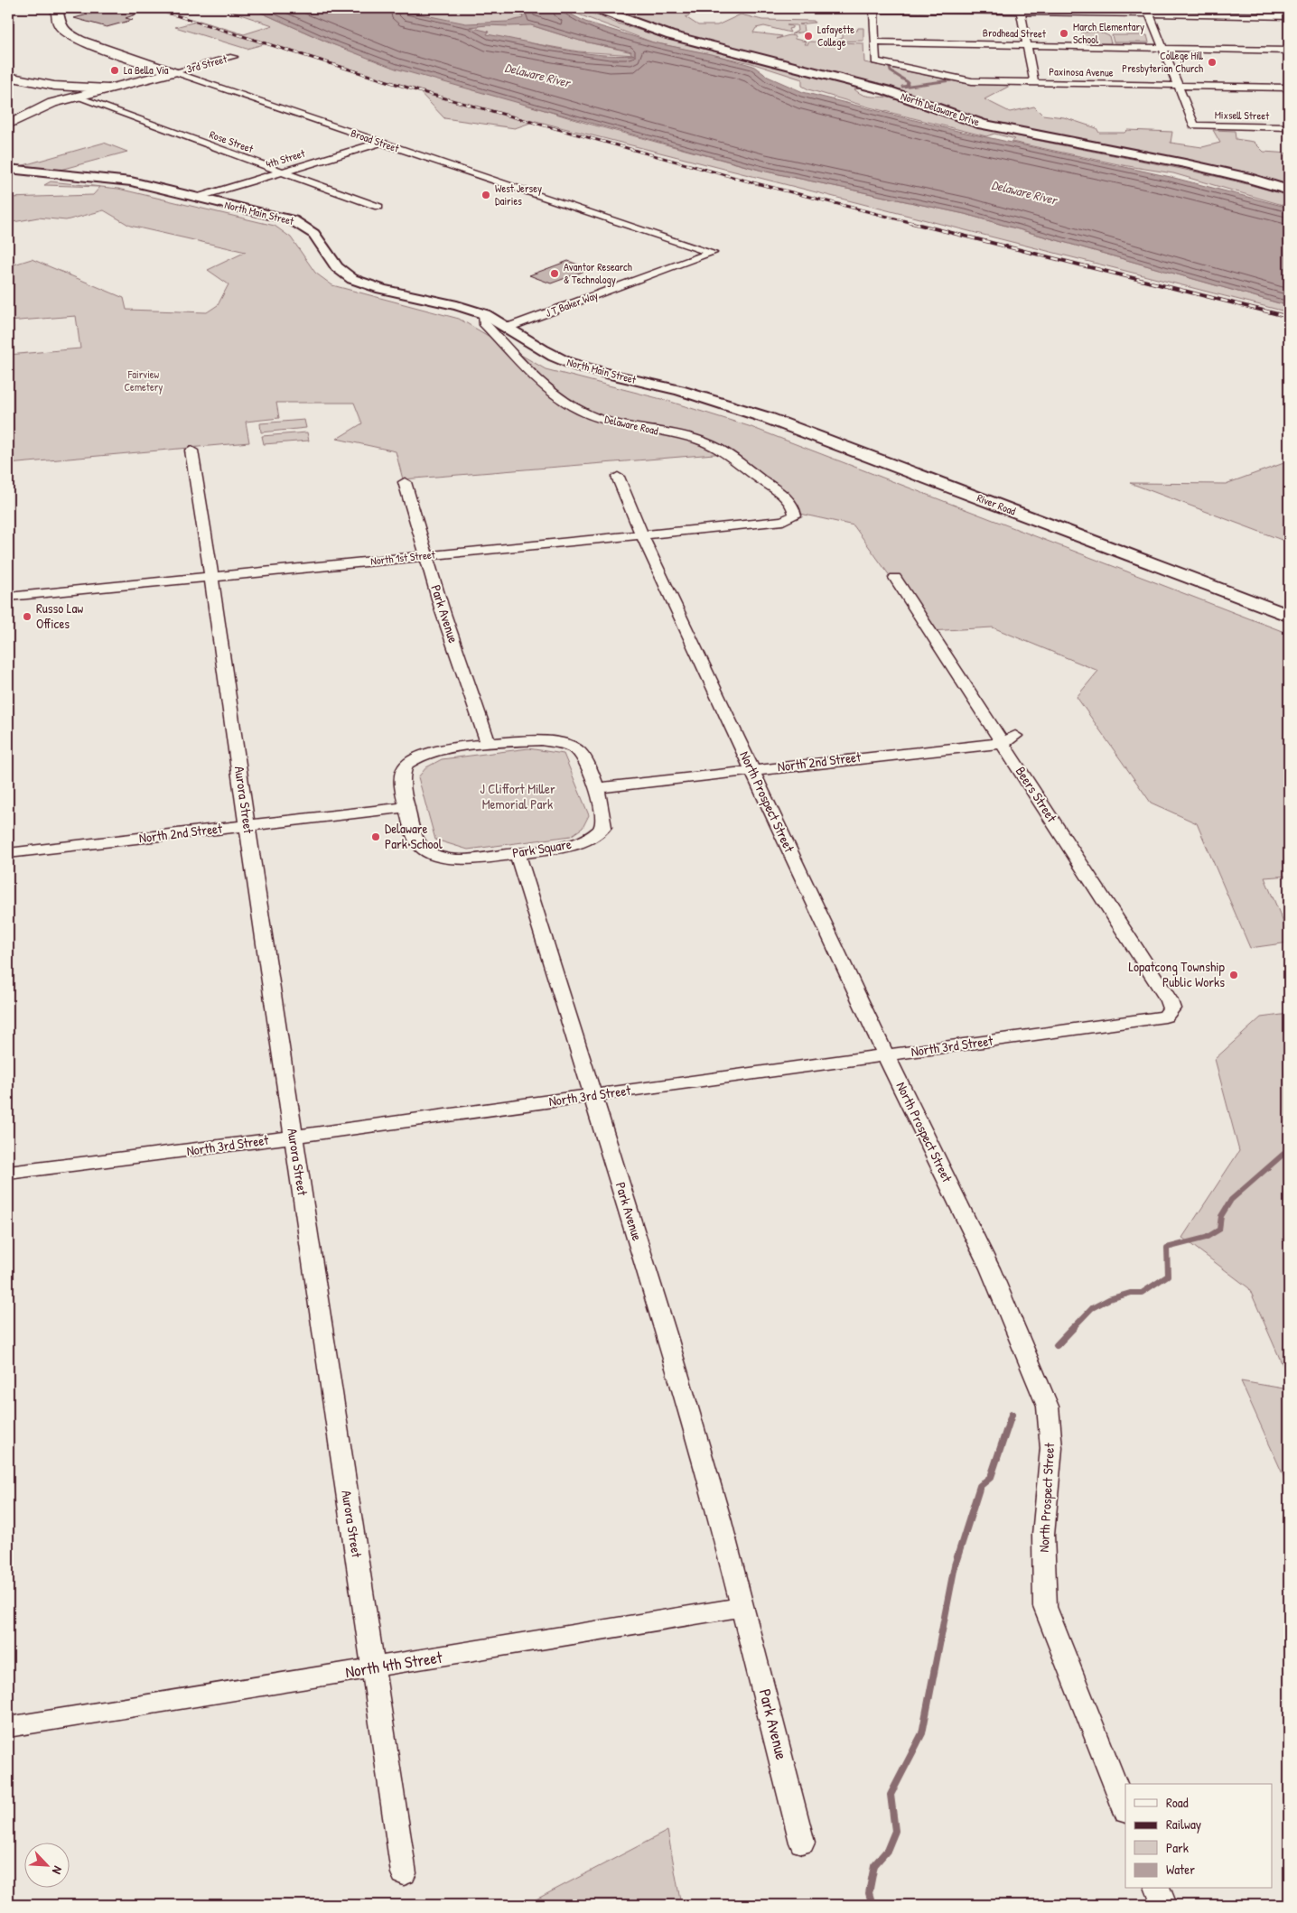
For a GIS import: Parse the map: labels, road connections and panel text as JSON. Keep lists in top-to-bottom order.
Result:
{
  "streets": {
    "main road": ["3rd Street", "North Delaware Drive", "Broad Street"],
    "street": [
      "Brodhead Street",
      "Paxinosa Avenue",
      "Mixsell Street",
      "Rose Street",
      "4th Street",
      "North Main Street",
      "J T Baker Way",
      "Delaware Road",
      "River Road",
      "North 1st Street",
      "Park Avenue",
      "North 2nd Street",
      "Beers Street",
      "Aurora Street",
      "North Prospect Street",
      "Park Square",
      "North 3rd Street",
      "North 4th Street"
    ]
  },
  "crossings": [
    ["Brodhead Street", "Paxinosa Avenue"],
    ["3rd Street", "Broad Street"],
    ["3rd Street", "Rose Street"],
    ["Paxinosa Avenue", "Mixsell Street"],
    ["Broad Street", "4th Street"],
    ["Broad Street", "J T Baker Way"],
    ["Rose Street", "4th Street"],
    ["4th Street", "North Main Street"],
    ["North Main Street", "J T Baker Way"],
    ["North Main Street", "Delaware Road"],
    ["North Main Street", "River Road"],
    ["Delaware Road", "North 1st Street"],
    ["North 1st Street", "Park Avenue"],
    ["North 1st Street", "Aurora Street"],
    ["North 1st Street", "North Prospect Street"],
    ["Park Avenue", "Park Square"],
    ["Park Avenue", "North 3rd Street"],
    ["Park Avenue", "North 4th Street"],
    ["North 2nd Street", "Beers Street"],
    ["North 2nd Street", "Aurora Street"],
    ["North 2nd Street", "North Prospect Street"],
    ["North 2nd Street", "Park Square"],
    ["Beers Street", "North 3rd Street"],
    ["Aurora Street", "North 3rd Street"],
    ["Aurora Street", "North 4th Street"],
    ["North Prospect Street", "North 3rd Street"]
  ],
  "water": ["Delaware River"],
  "parks": ["Fairview Cemetery", "J Cliffort Miller Memorial Park"],
  "places": [
    "March Elementary School",
    "Lafayette College",
    "College Hill Presbyterian Church",
    "La Bella Via",
    "West Jersey Dairies",
    "Avantor Research & Technology",
    "Russo Law Offices",
    "Delaware Park School",
    "Lopatcong Township Public Works"
  ],
  "legend": [
    "Road",
    "Railway",
    "Park",
    "Water"
  ],
  "north": "bottom right"
}
